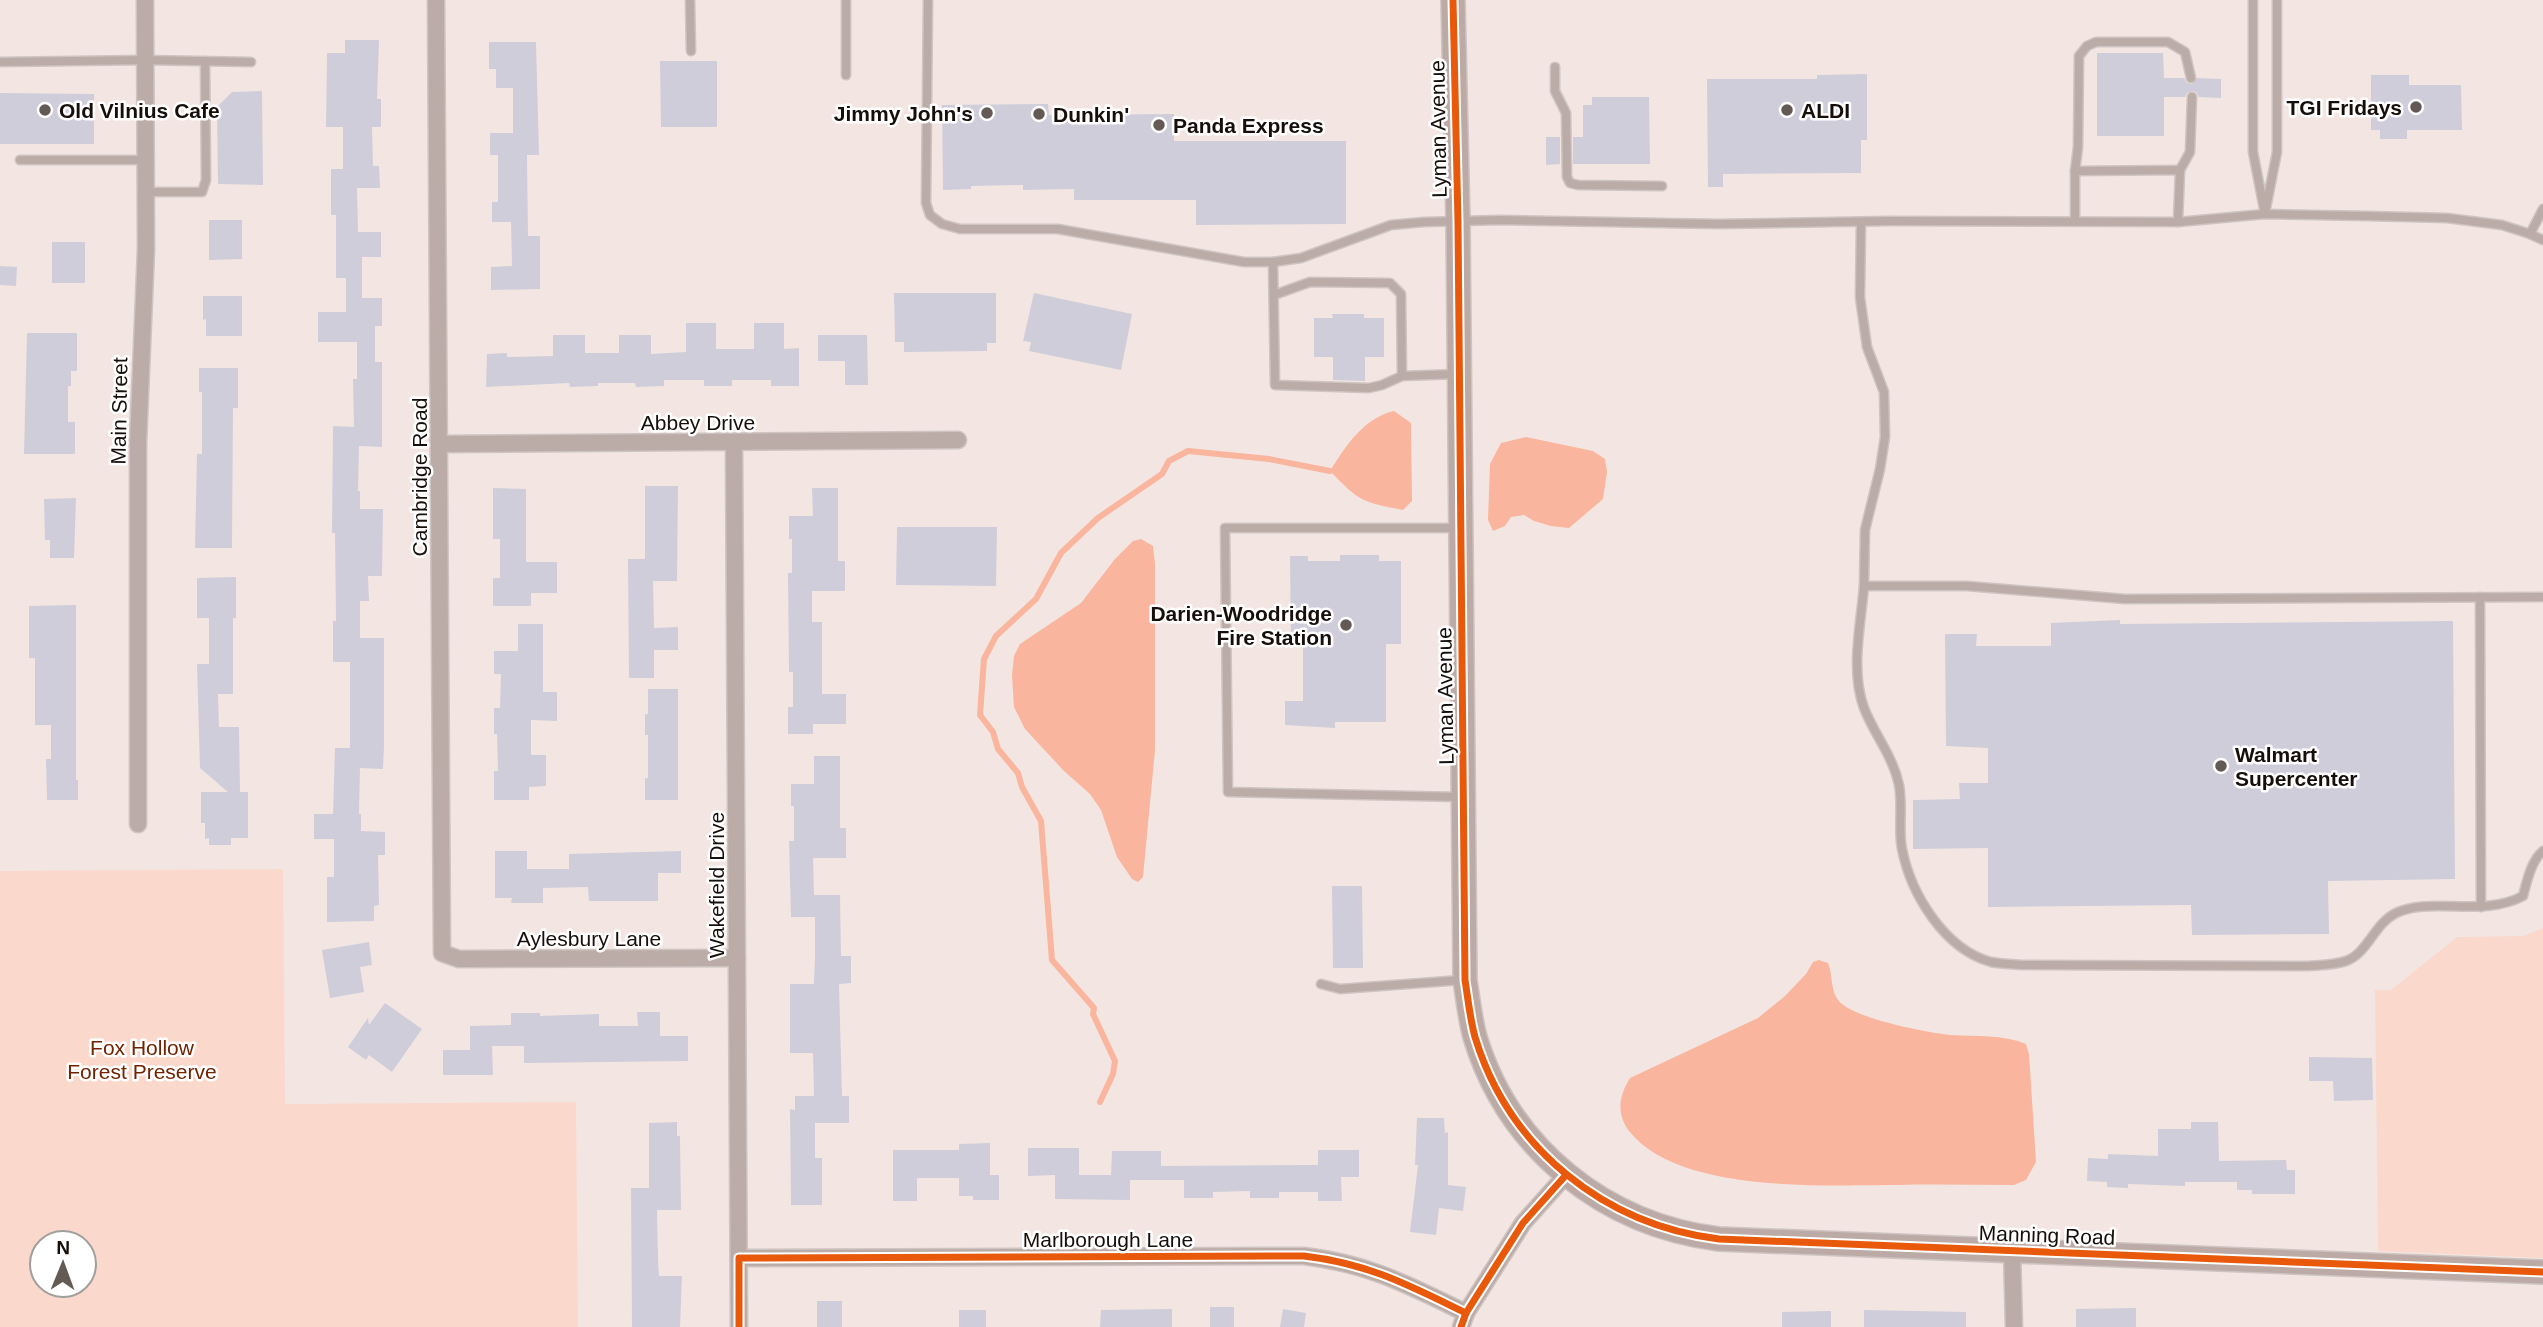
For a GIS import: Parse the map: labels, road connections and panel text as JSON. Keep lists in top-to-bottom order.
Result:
{
  "streets": {
    "street": [
      "Lyman Avenue",
      "Main Street",
      "Abbey Drive",
      "Cambridge Road",
      "Wakefield Drive",
      "Aylesbury Lane",
      "Manning Road",
      "Marlborough Lane"
    ]
  },
  "crossings": [
    ["Lyman Avenue", "Manning Road"],
    ["Abbey Drive", "Cambridge Road"],
    ["Abbey Drive", "Wakefield Drive"],
    ["Cambridge Road", "Aylesbury Lane"],
    ["Wakefield Drive", "Aylesbury Lane"],
    ["Wakefield Drive", "Marlborough Lane"]
  ],
  "parks": ["Fox Hollow Forest Preserve"],
  "places": [
    "TGI Fridays",
    "Old Vilnius Cafe",
    "ALDI",
    "Jimmy John's",
    "Dunkin'",
    "Panda Express",
    "Darien-Woodridge Fire Station",
    "Walmart Supercenter"
  ],
  "north": "top"
}
